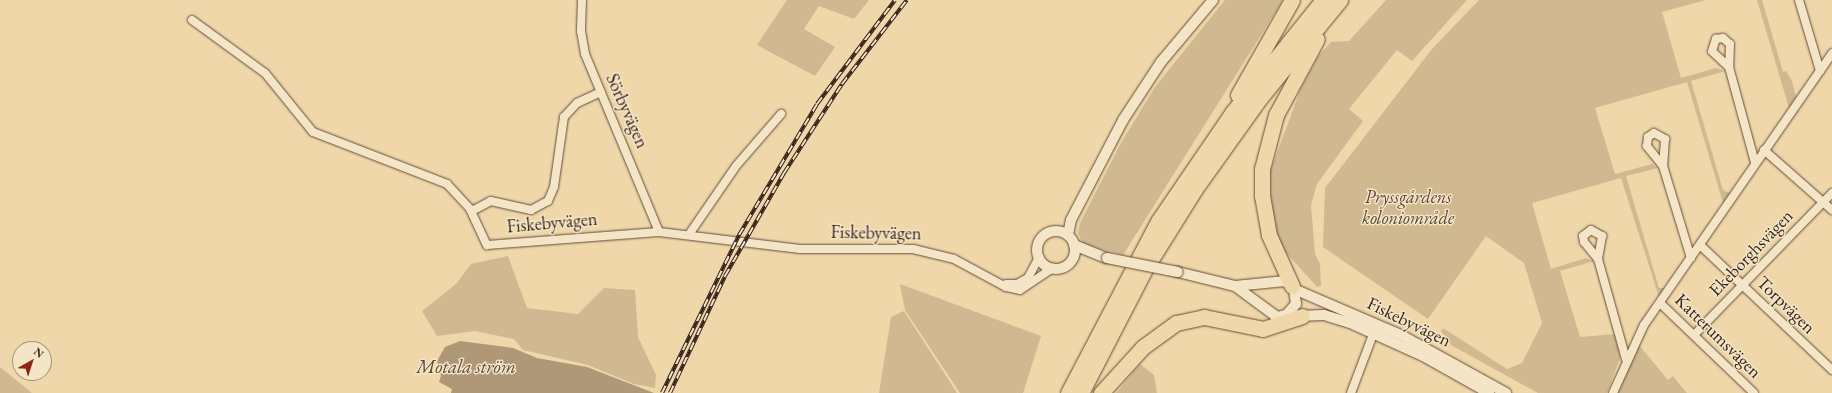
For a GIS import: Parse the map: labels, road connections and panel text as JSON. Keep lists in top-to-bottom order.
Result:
{
  "streets": {
    "street": [
      "Sörbyvägen",
      "Fiskebyvägen",
      "Ekeborghsvägen",
      "Torpvägen",
      "Katterumsvägen"
    ]
  },
  "crossings": [
    ["Sörbyvägen", "Fiskebyvägen"],
    ["Ekeborghsvägen", "Torpvägen"],
    ["Ekeborghsvägen", "Katterumsvägen"]
  ],
  "water": ["Motala ström"],
  "parks": ["Pryssgårdens koloniområde"],
  "north": "top right"
}
